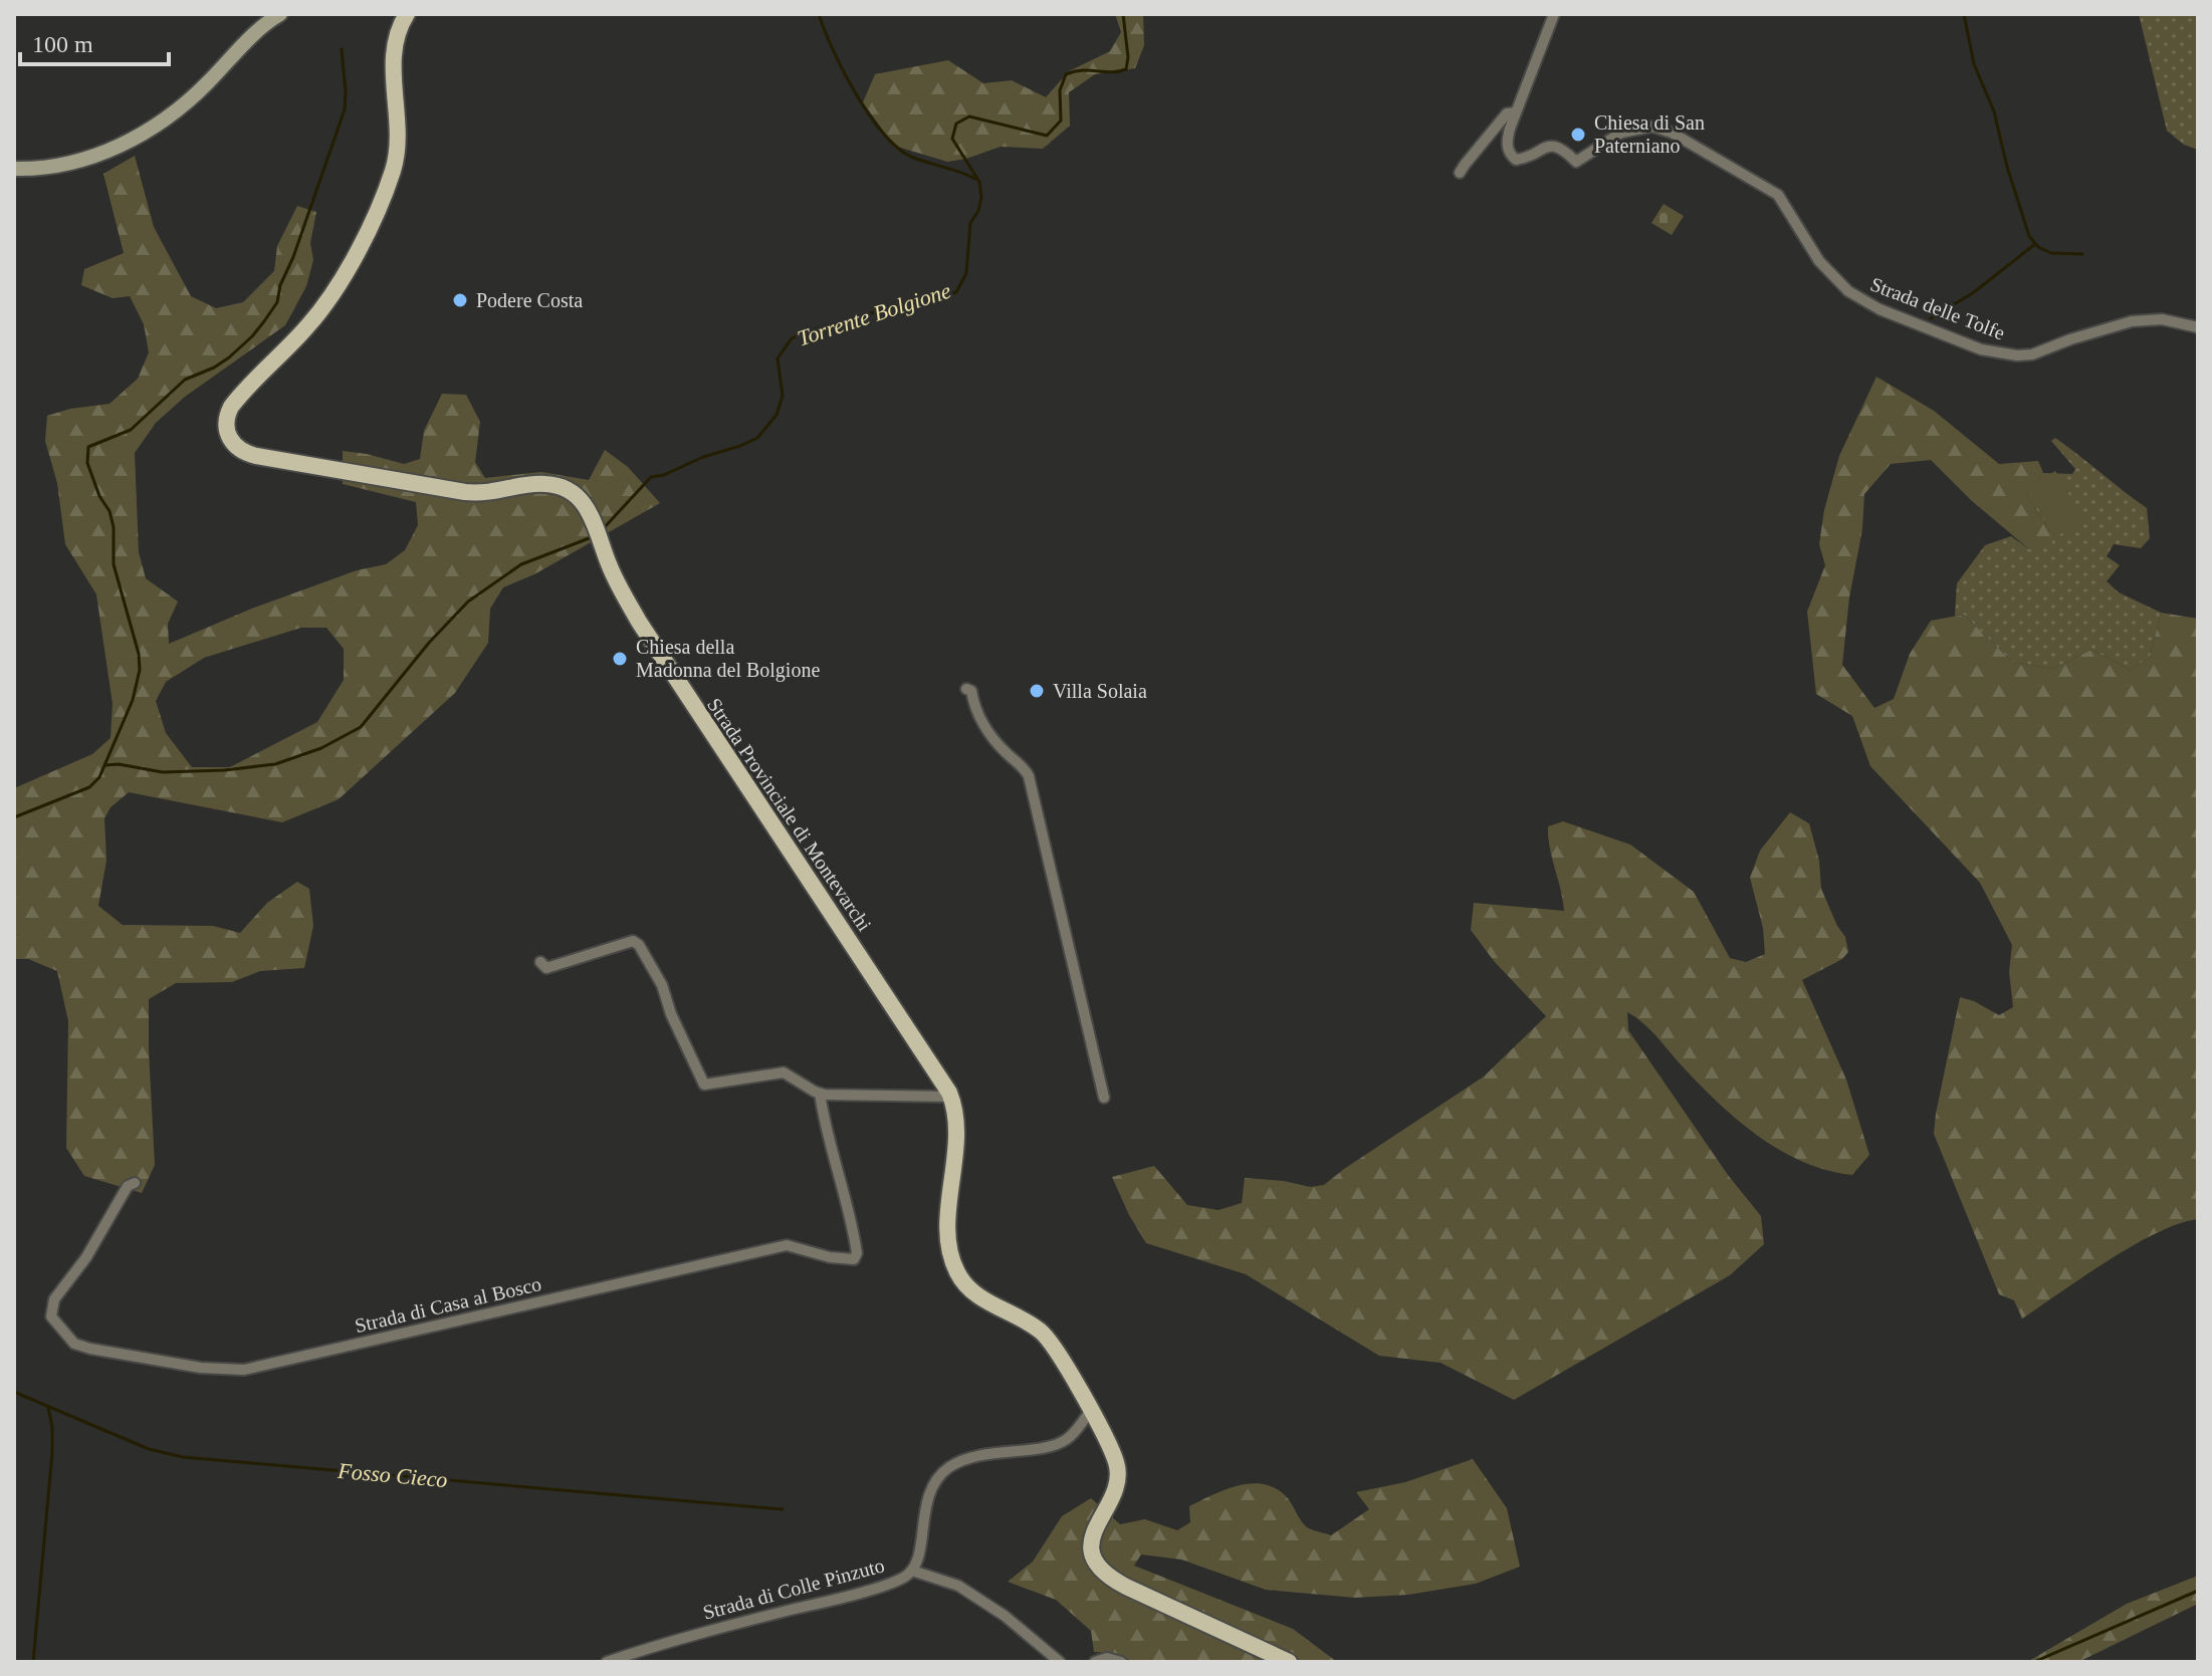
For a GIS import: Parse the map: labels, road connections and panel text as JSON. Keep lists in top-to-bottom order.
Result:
{
  "streets": {
    "main road": ["Strada Provinciale di Montevarchi"],
    "street": ["Strada delle Tolfe", "Strada di Casa al Bosco", "Strada di Colle Pinzuto"]
  },
  "crossings": [
    ["Strada Provinciale di Montevarchi", "Strada di Colle Pinzuto"]
  ],
  "water": ["Torrente Bolgione", "Fosso Cieco"],
  "places": [
    "Chiesa di San Paterniano",
    "Podere Costa",
    "Chiesa della Madonna del Bolgione",
    "Villa Solaia"
  ],
  "scale_bar": "100 m"
}
